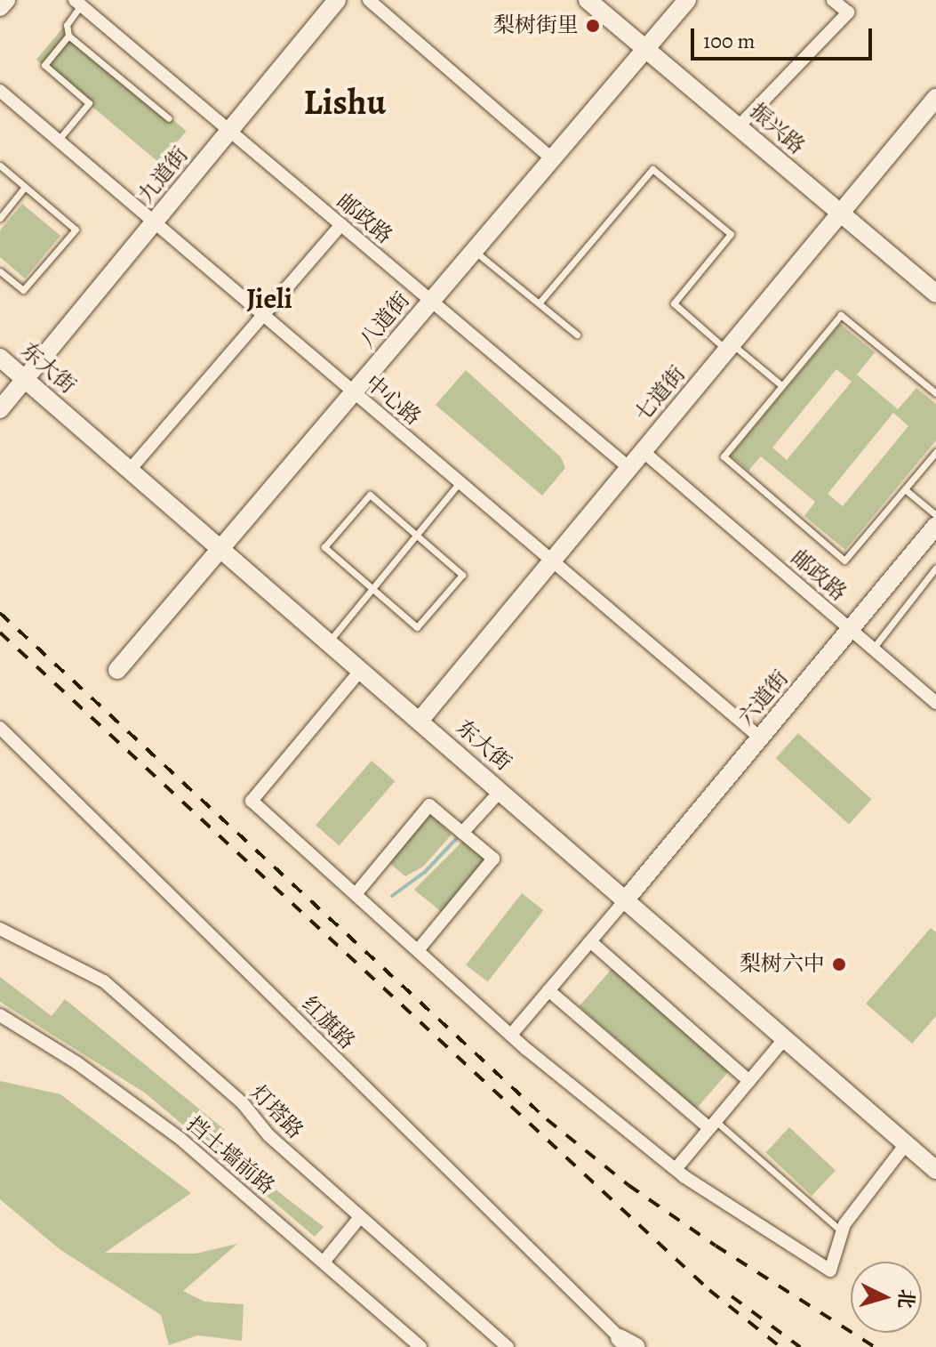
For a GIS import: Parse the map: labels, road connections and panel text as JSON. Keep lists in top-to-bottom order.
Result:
{
  "streets": {
    "street": [
      "振兴路",
      "九道街",
      "邮政路",
      "八道街",
      "东大街",
      "七道街",
      "中心路",
      "六道街",
      "红旗路",
      "灯塔路",
      "挡土墙前路"
    ]
  },
  "crossings": [
    ["振兴路", "八道街"],
    ["振兴路", "七道街"],
    ["九道街", "邮政路"],
    ["九道街", "东大街"],
    ["九道街", "中心路"],
    ["邮政路", "八道街"],
    ["邮政路", "七道街"],
    ["邮政路", "六道街"],
    ["八道街", "东大街"],
    ["八道街", "中心路"],
    ["东大街", "七道街"],
    ["东大街", "六道街"],
    ["七道街", "中心路"],
    ["中心路", "六道街"]
  ],
  "districts": ["Lishu", "Jieli"],
  "places": ["梨树街里", "梨树六中"],
  "scale_bar": "100 m",
  "north": "right"
}
